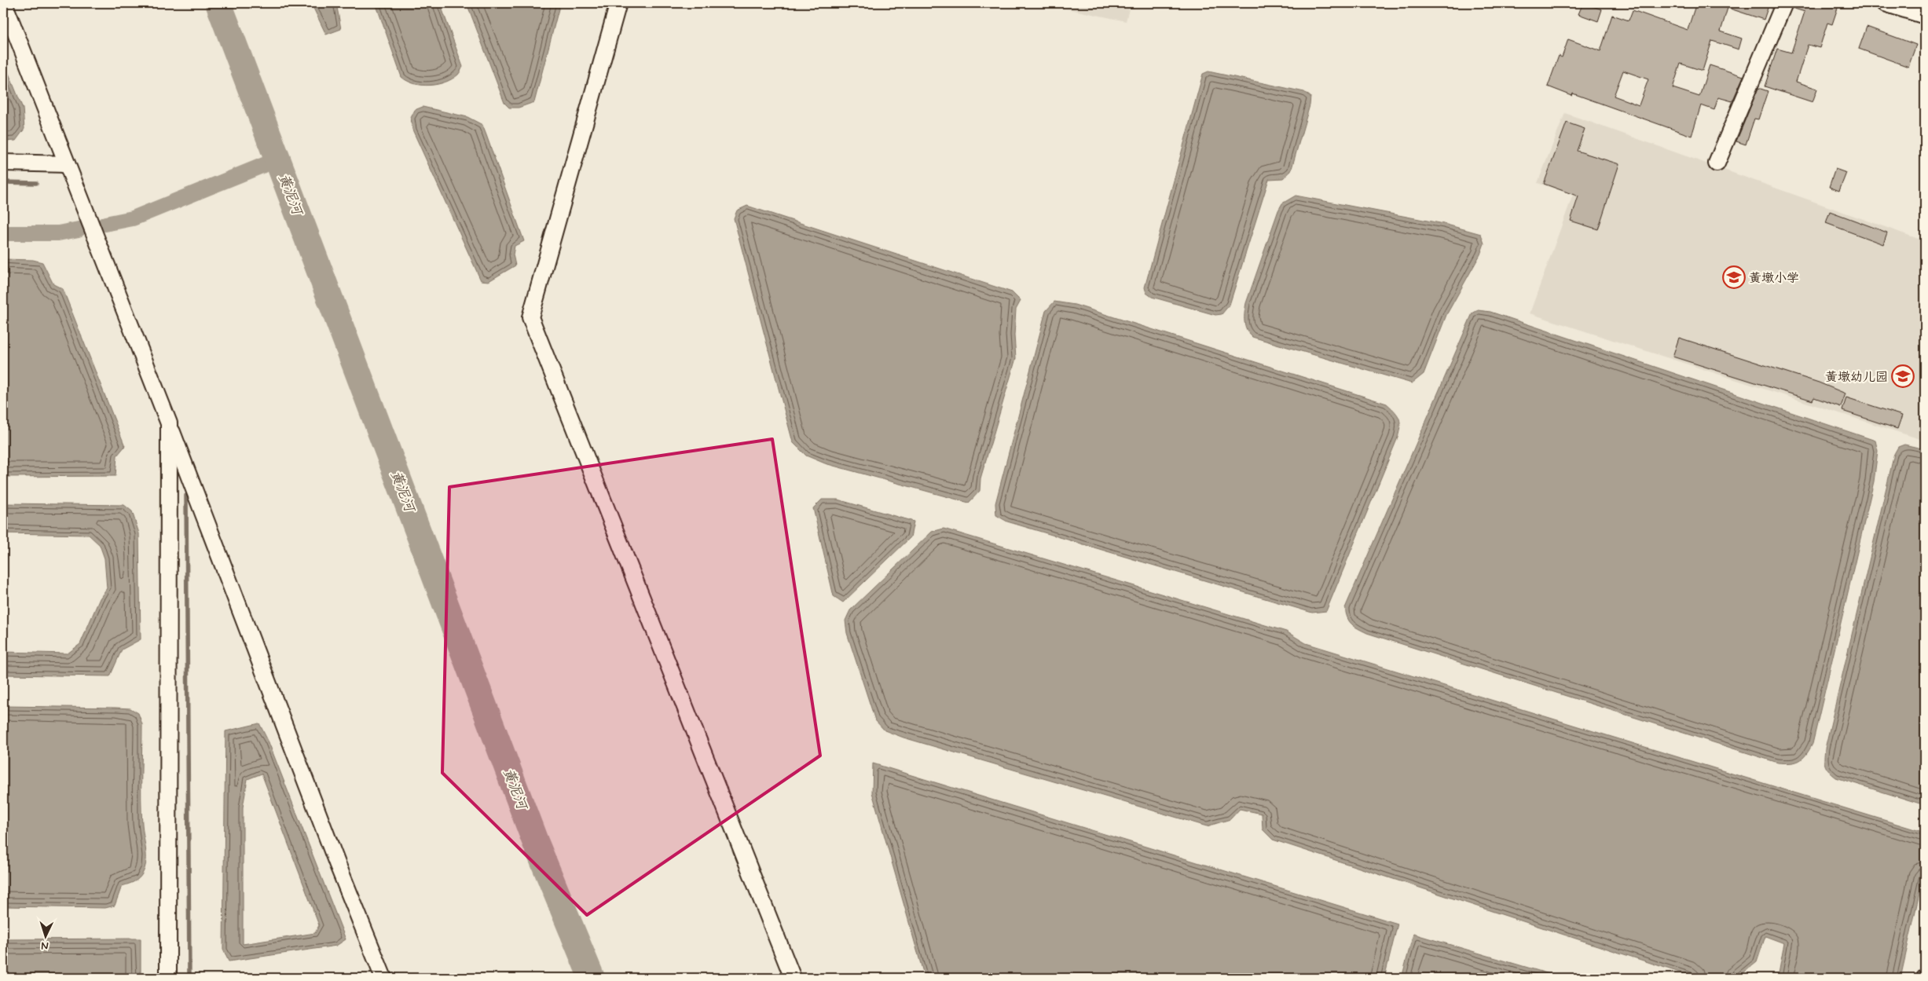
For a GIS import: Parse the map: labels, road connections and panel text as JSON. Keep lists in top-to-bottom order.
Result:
{
  "water": ["黄泥河"],
  "places": {
    "school or university": ["黄墩小学", "黄墩幼儿园"]
  },
  "north": "bottom"
}
